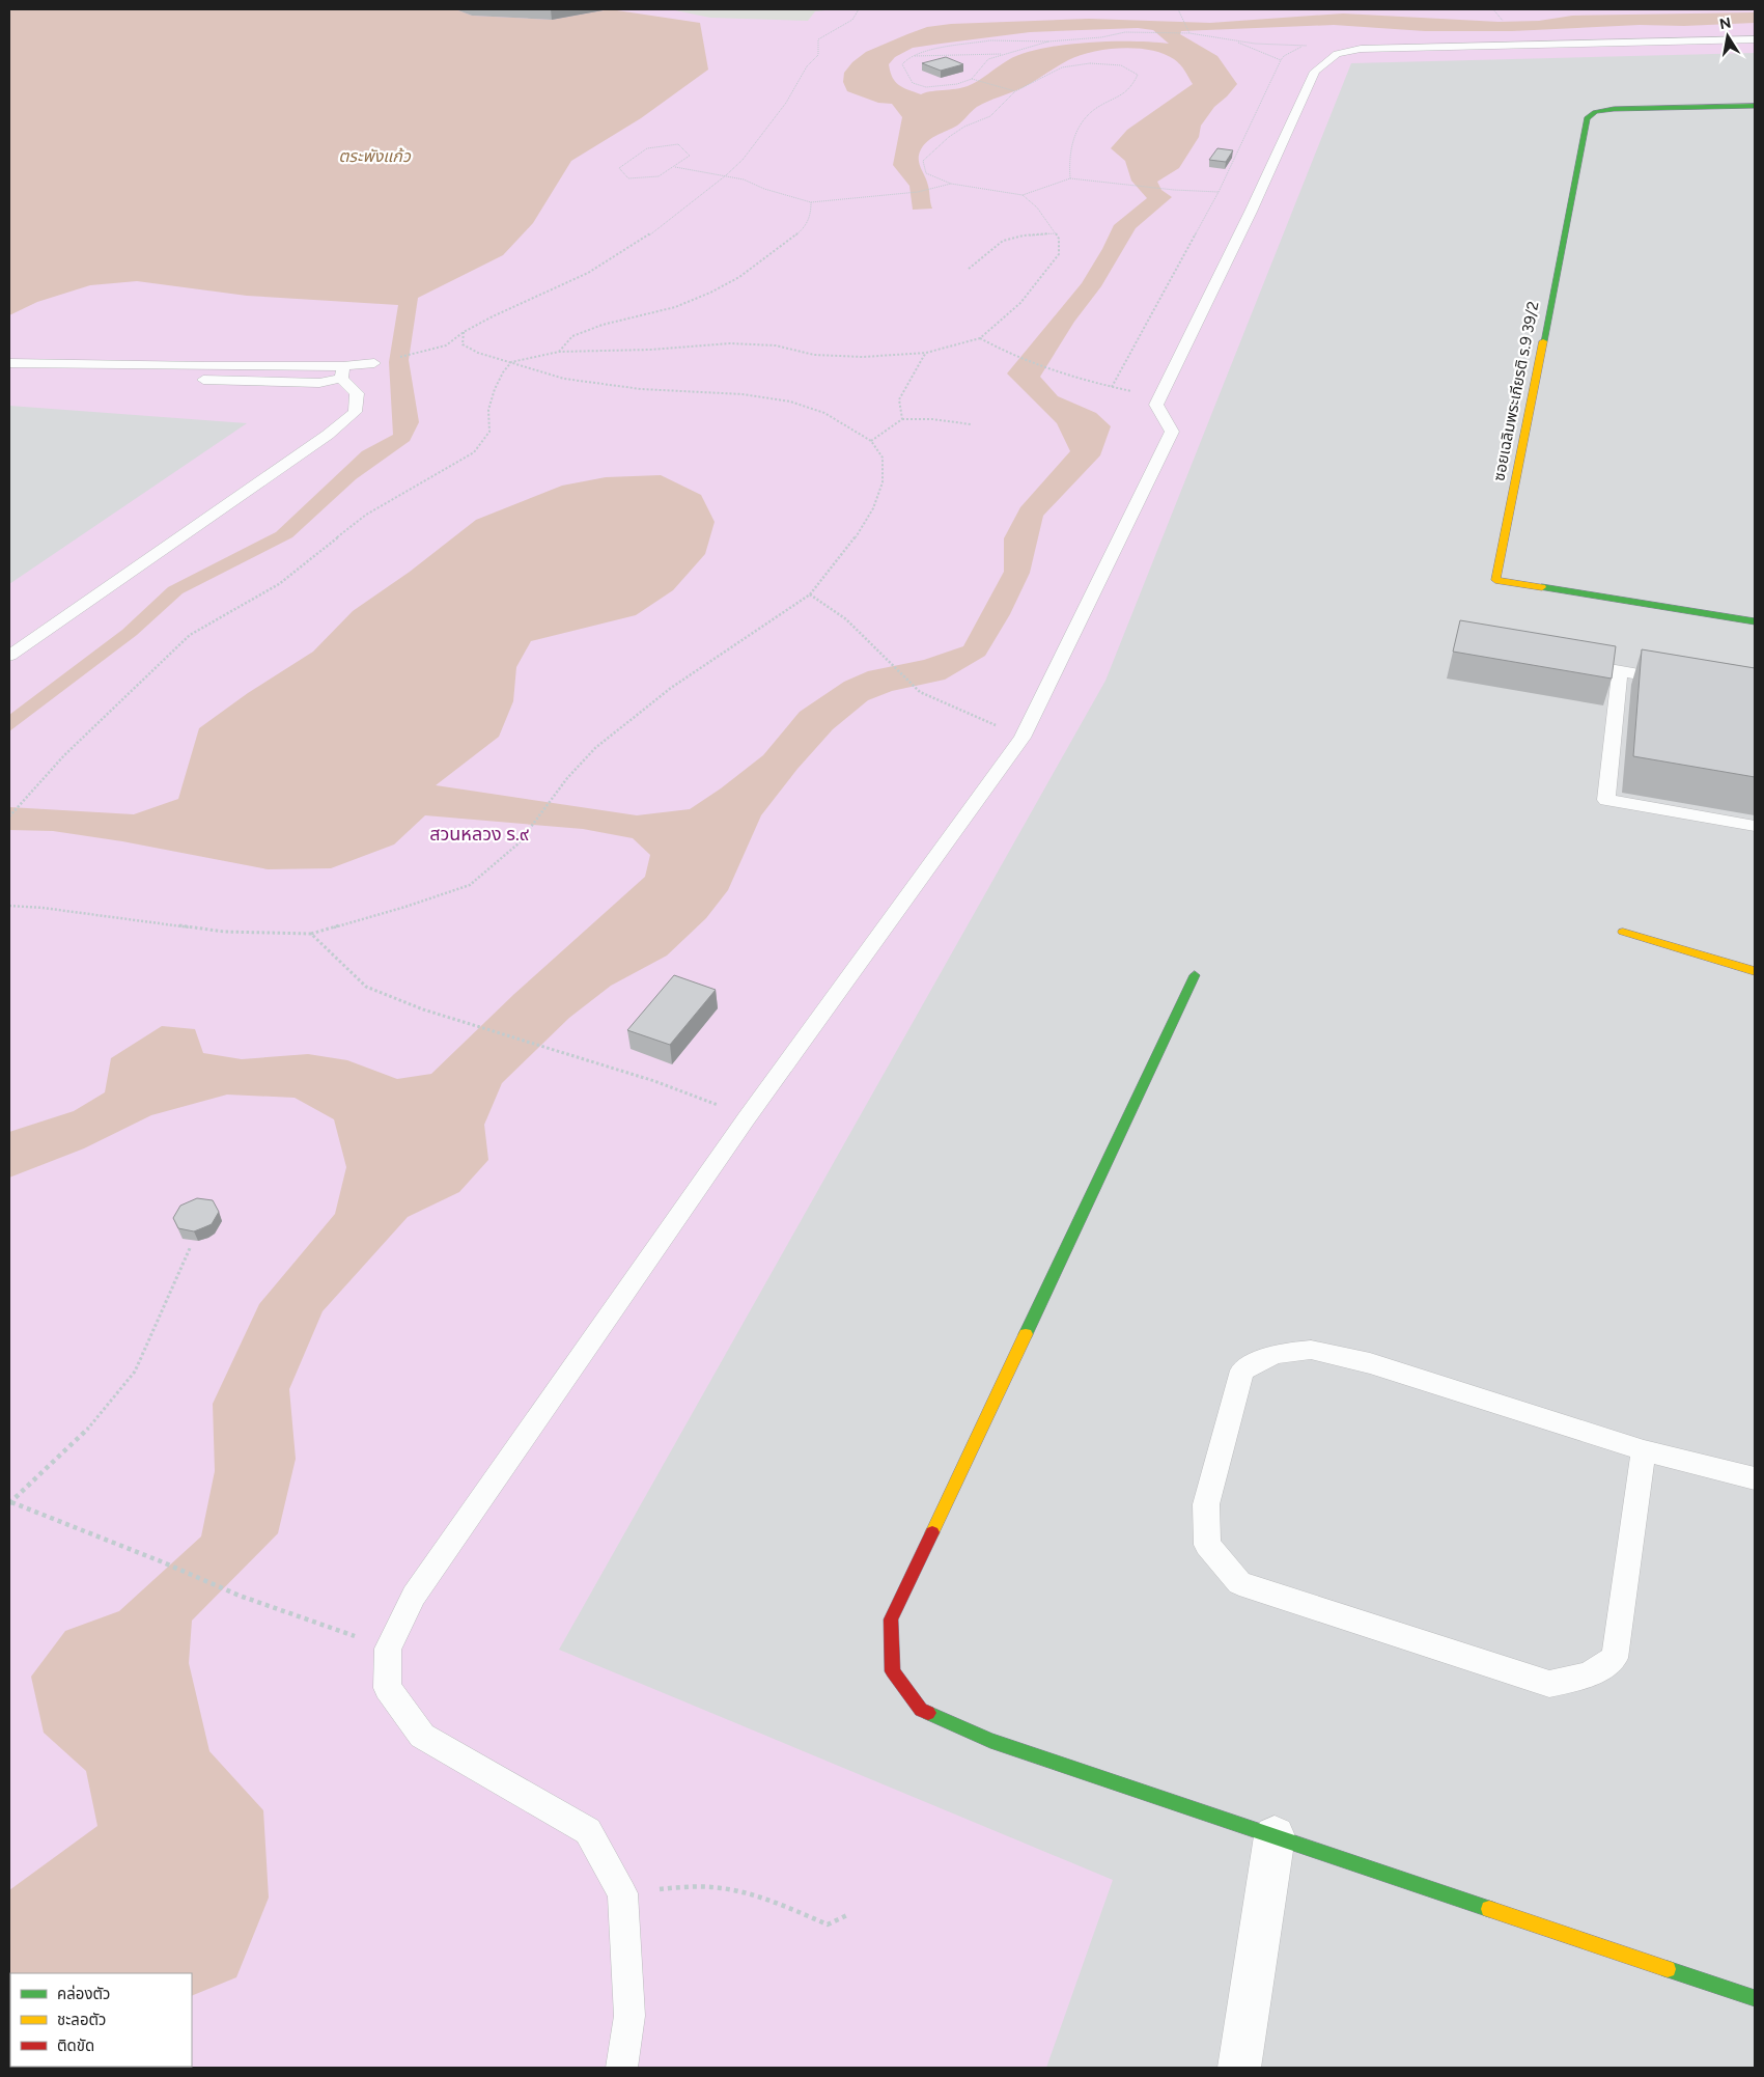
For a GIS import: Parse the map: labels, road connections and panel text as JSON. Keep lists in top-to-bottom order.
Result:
{
  "streets": {
    "street": ["ซอยเฉลิมพระเกียรติ ร.9 39/2"]
  },
  "water": ["ตระพังแก้ว"],
  "parks": ["สวนหลวง ร.๙"],
  "legend": ["คล่องตัว", "ชะลอตัว", "ติดขัด"],
  "north": "top"
}
